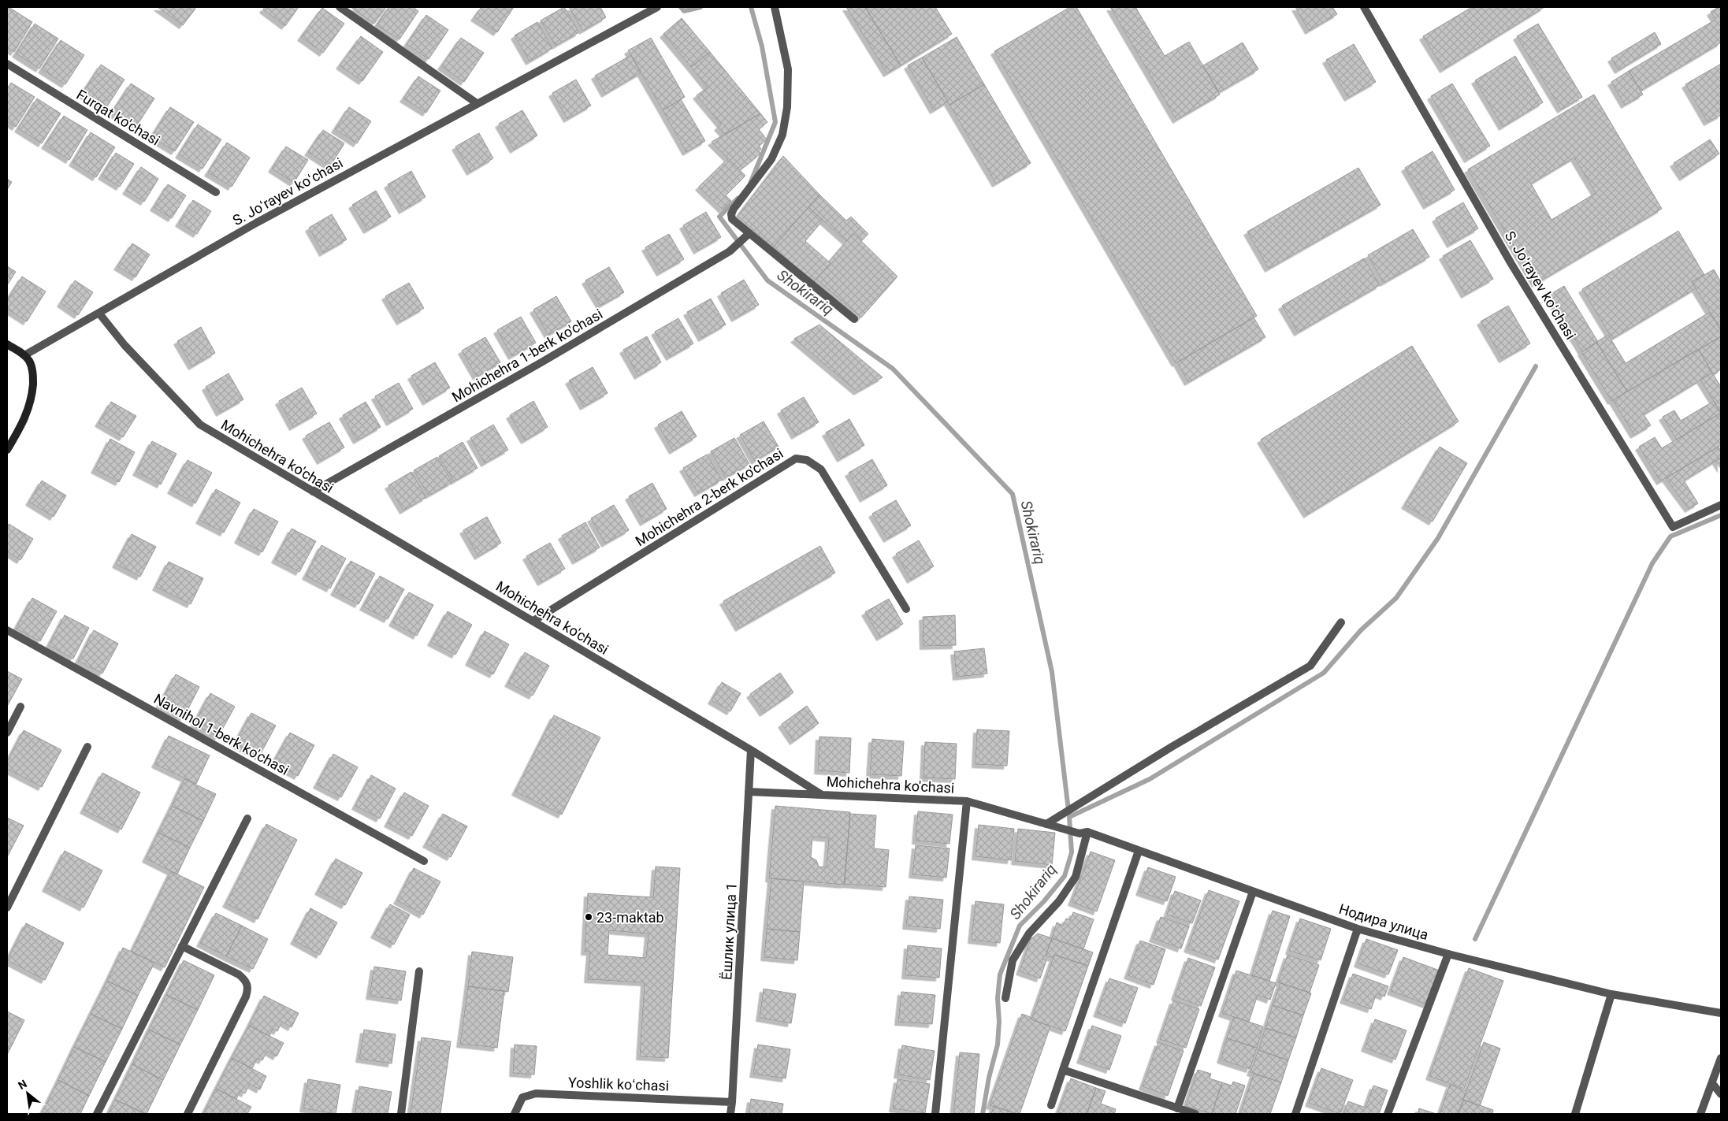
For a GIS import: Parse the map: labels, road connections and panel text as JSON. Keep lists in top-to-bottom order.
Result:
{
  "streets": {
    "street": [
      "Furqat ko'chasi",
      "S. Joʻrayev koʻchasi",
      "Mohichehra 1-berk ko'chasi",
      "Mohichehra ko'chasi",
      "Mohichehra 2-berk ko'chasi",
      "Navnihol 1-berk ko'chasi",
      "Нодира улица",
      "Ёшлик улица 1",
      "Yoshlik koʻchasi"
    ]
  },
  "crossings": [
    ["S. Joʻrayev koʻchasi", "Mohichehra ko'chasi"],
    ["Mohichehra 1-berk ko'chasi", "Mohichehra ko'chasi"],
    ["Mohichehra ko'chasi", "Mohichehra 2-berk ko'chasi"],
    ["Mohichehra ko'chasi", "Нодира улица"],
    ["Mohichehra ko'chasi", "Ёшлик улица 1"],
    ["Ёшлик улица 1", "Yoshlik koʻchasi"]
  ],
  "water": ["Shokirariq"],
  "places": ["23-maktab"],
  "north": "top left"
}
